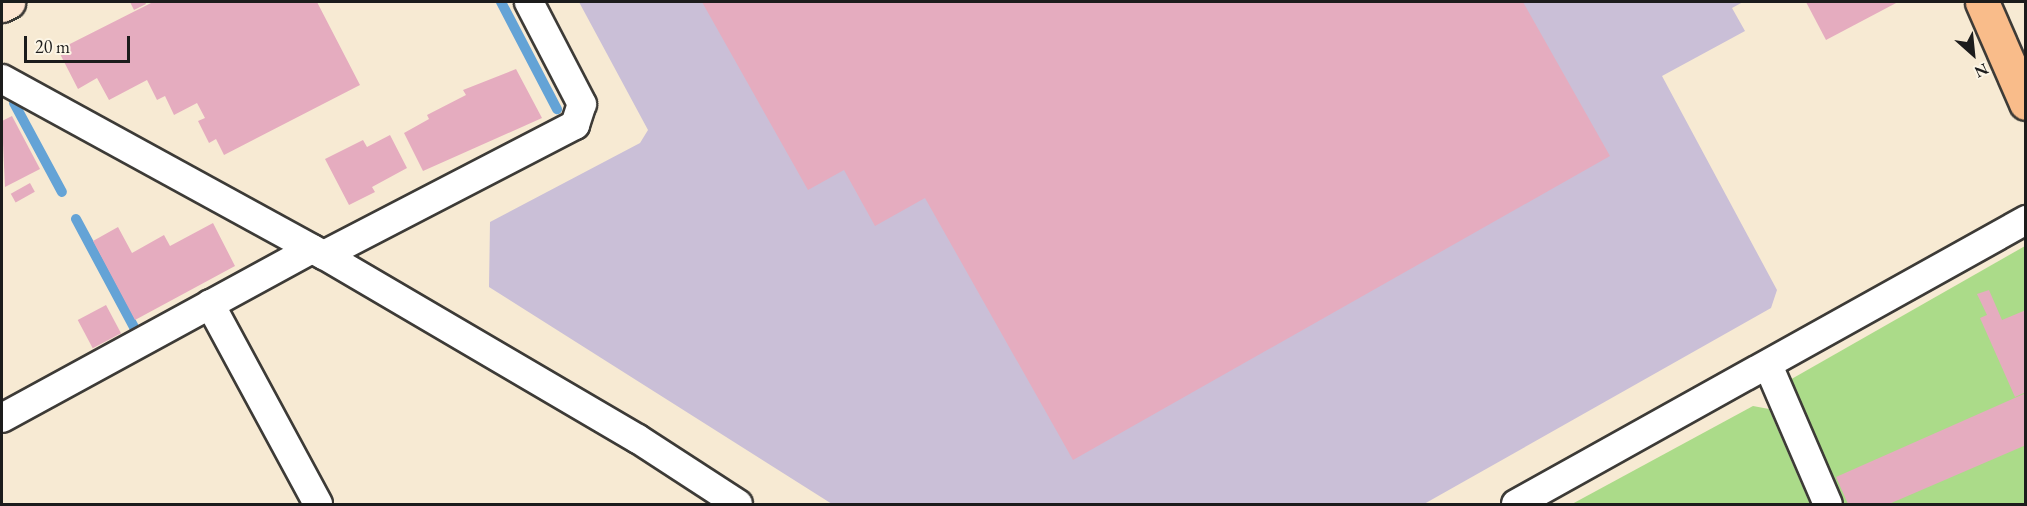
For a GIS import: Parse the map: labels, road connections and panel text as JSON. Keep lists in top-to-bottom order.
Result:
{
  "scale_bar": "20 m",
  "north": "bottom right"
}
